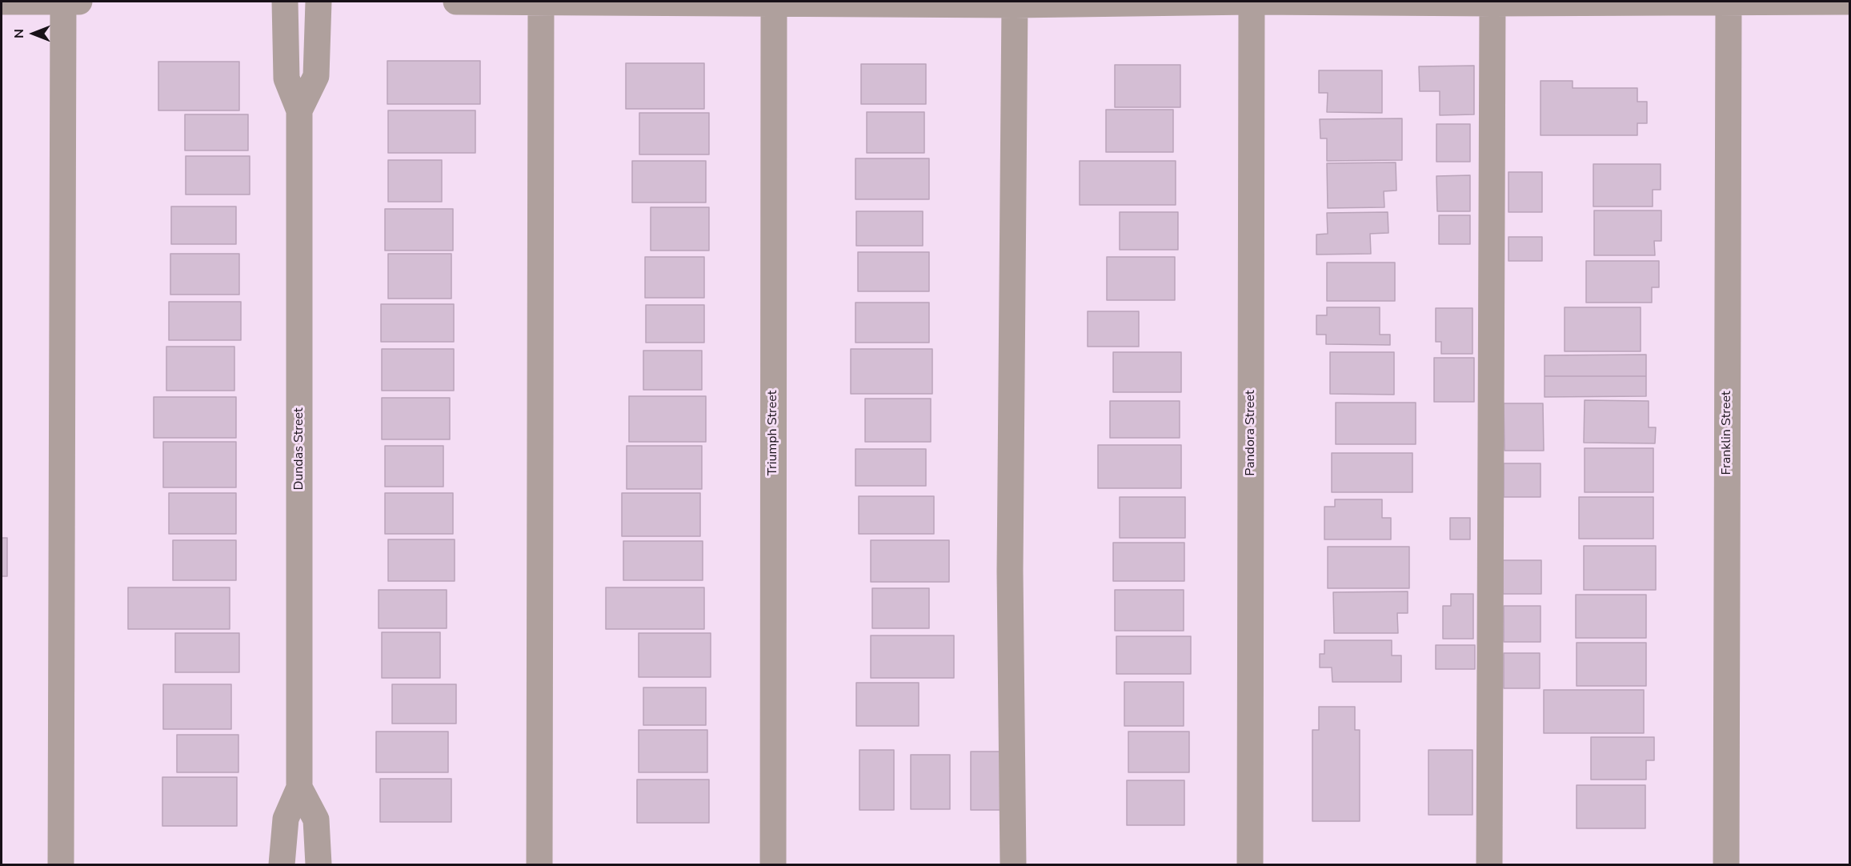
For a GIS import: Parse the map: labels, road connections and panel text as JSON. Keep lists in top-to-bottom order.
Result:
{
  "streets": {
    "street": [
      "Triumph Street",
      "Pandora Street",
      "Franklin Street",
      "Dundas Street"
    ]
  },
  "north": "left"
}
